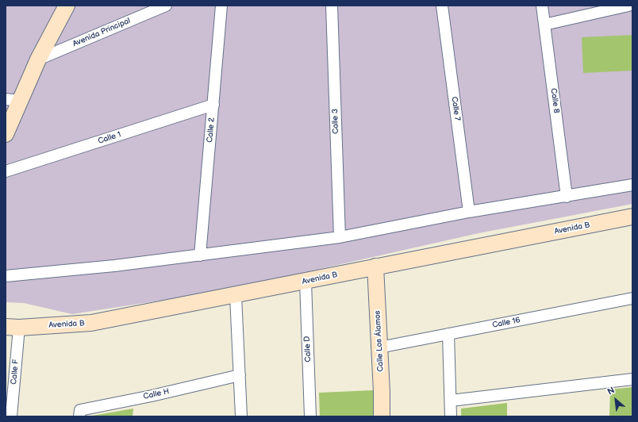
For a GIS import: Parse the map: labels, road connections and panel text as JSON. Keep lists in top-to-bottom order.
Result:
{
  "streets": {
    "street": [
      "Avenida Principal",
      "Calle 8",
      "Calle 7",
      "Calle 3",
      "Calle 2",
      "Calle 1",
      "Avenida B",
      "Calle 16",
      "Calle Los Álamos",
      "Calle D",
      "Calle F",
      "Calle H"
    ]
  },
  "crossings": [
    ["Calle 2", "Calle 1"],
    ["Avenida B", "Calle Los Álamos"],
    ["Avenida B", "Calle D"],
    ["Avenida B", "Calle F"],
    ["Calle 16", "Calle Los Álamos"]
  ],
  "north": "top left"
}
